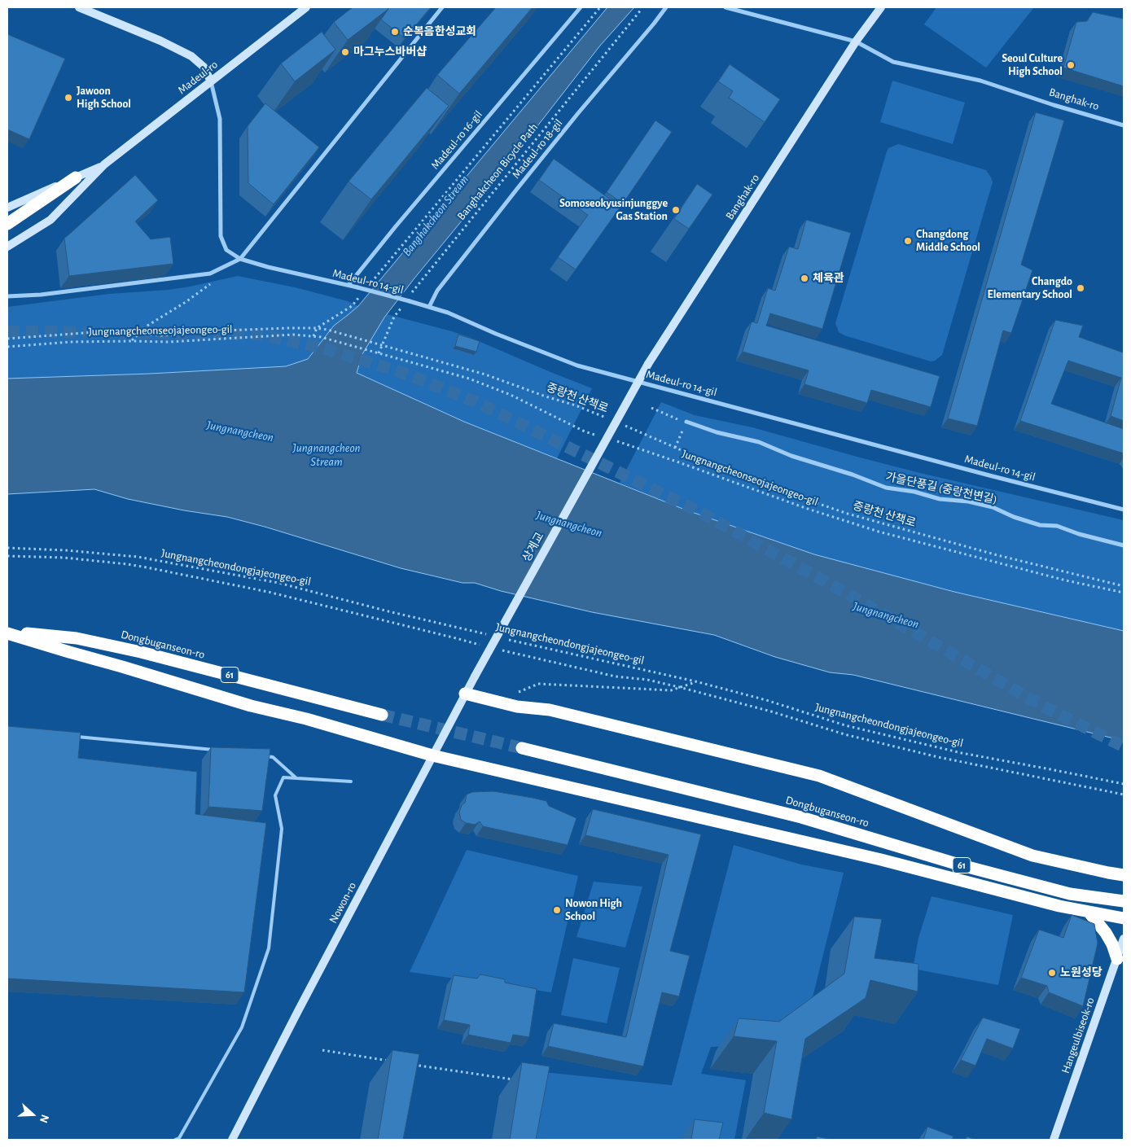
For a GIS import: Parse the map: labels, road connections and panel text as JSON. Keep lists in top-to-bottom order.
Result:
{
  "streets": {
    "highway": ["Dongbuganseon-ro", "61"],
    "main road": [
      "Madeul-ro",
      "Banghak-ro",
      "상계교",
      "Nowon-ro",
      "Hangeulbiseok-ro"
    ],
    "street": [
      "Madeul-ro 16-gil",
      "Madeul-ro 18-gil",
      "Madeul-ro 14-gil",
      "가을단풍길 (중랑천변길)"
    ],
    "path": [
      "Banghakcheon Bicycle Path",
      "Jungnangcheonseojajeongeo-gil",
      "중랑천 산책로",
      "Jungnangcheondongjajeongeo-gil"
    ]
  },
  "crossings": [
    ["Madeul-ro", "Madeul-ro 14-gil"],
    ["Banghak-ro", "상계교"],
    ["Madeul-ro 16-gil", "Madeul-ro 14-gil"],
    ["Madeul-ro 18-gil", "Madeul-ro 14-gil"],
    ["상계교", "Nowon-ro"]
  ],
  "water": ["Banghakcheon Stream", "Jungnangcheon", "Jungnangcheon Stream"],
  "places": [
    "순복음한성교회",
    "마그누스바버샵",
    "Seoul Culture High School",
    "Jawoon High School",
    "Somoseokyusinjunggye Gas Station",
    "Changdong Middle School",
    "체육관",
    "Changdo Elementary School",
    "Nowon High School",
    "노원성당"
  ],
  "north": "right"
}
